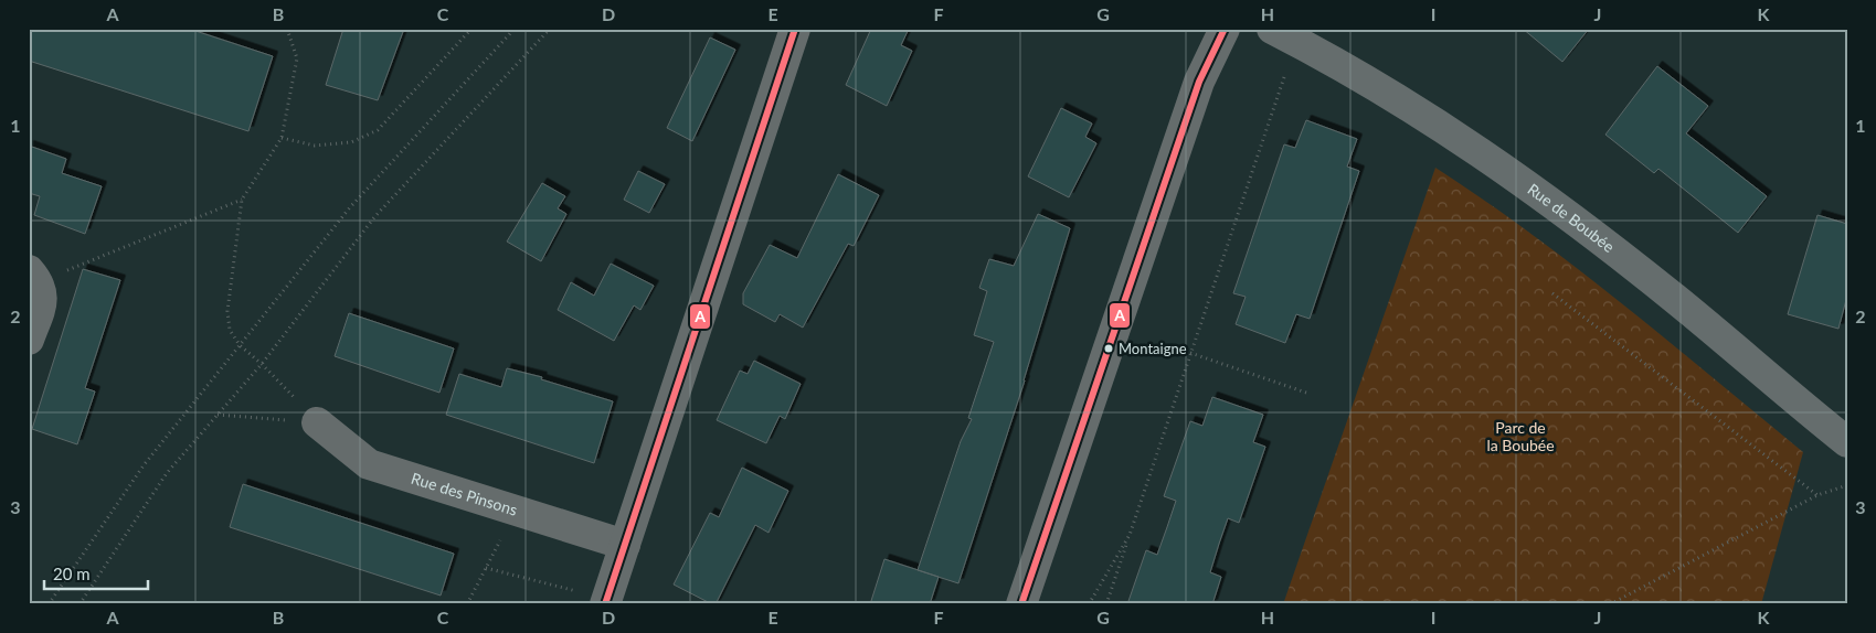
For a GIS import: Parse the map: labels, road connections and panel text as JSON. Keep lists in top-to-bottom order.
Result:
{
  "streets": {
    "street": ["Rue de Boubée", "Rue des Pinsons"]
  },
  "parks": ["Parc de la Boubée"],
  "places": ["Montaigne"],
  "lines": ["transit line A"],
  "scale_bar": "20 m",
  "grid": {
    "columns": [
      "A",
      "B",
      "C",
      "D",
      "E",
      "F",
      "G",
      "H",
      "I",
      "J",
      "K"
    ],
    "rows": ["1", "2", "3"]
  }
}
